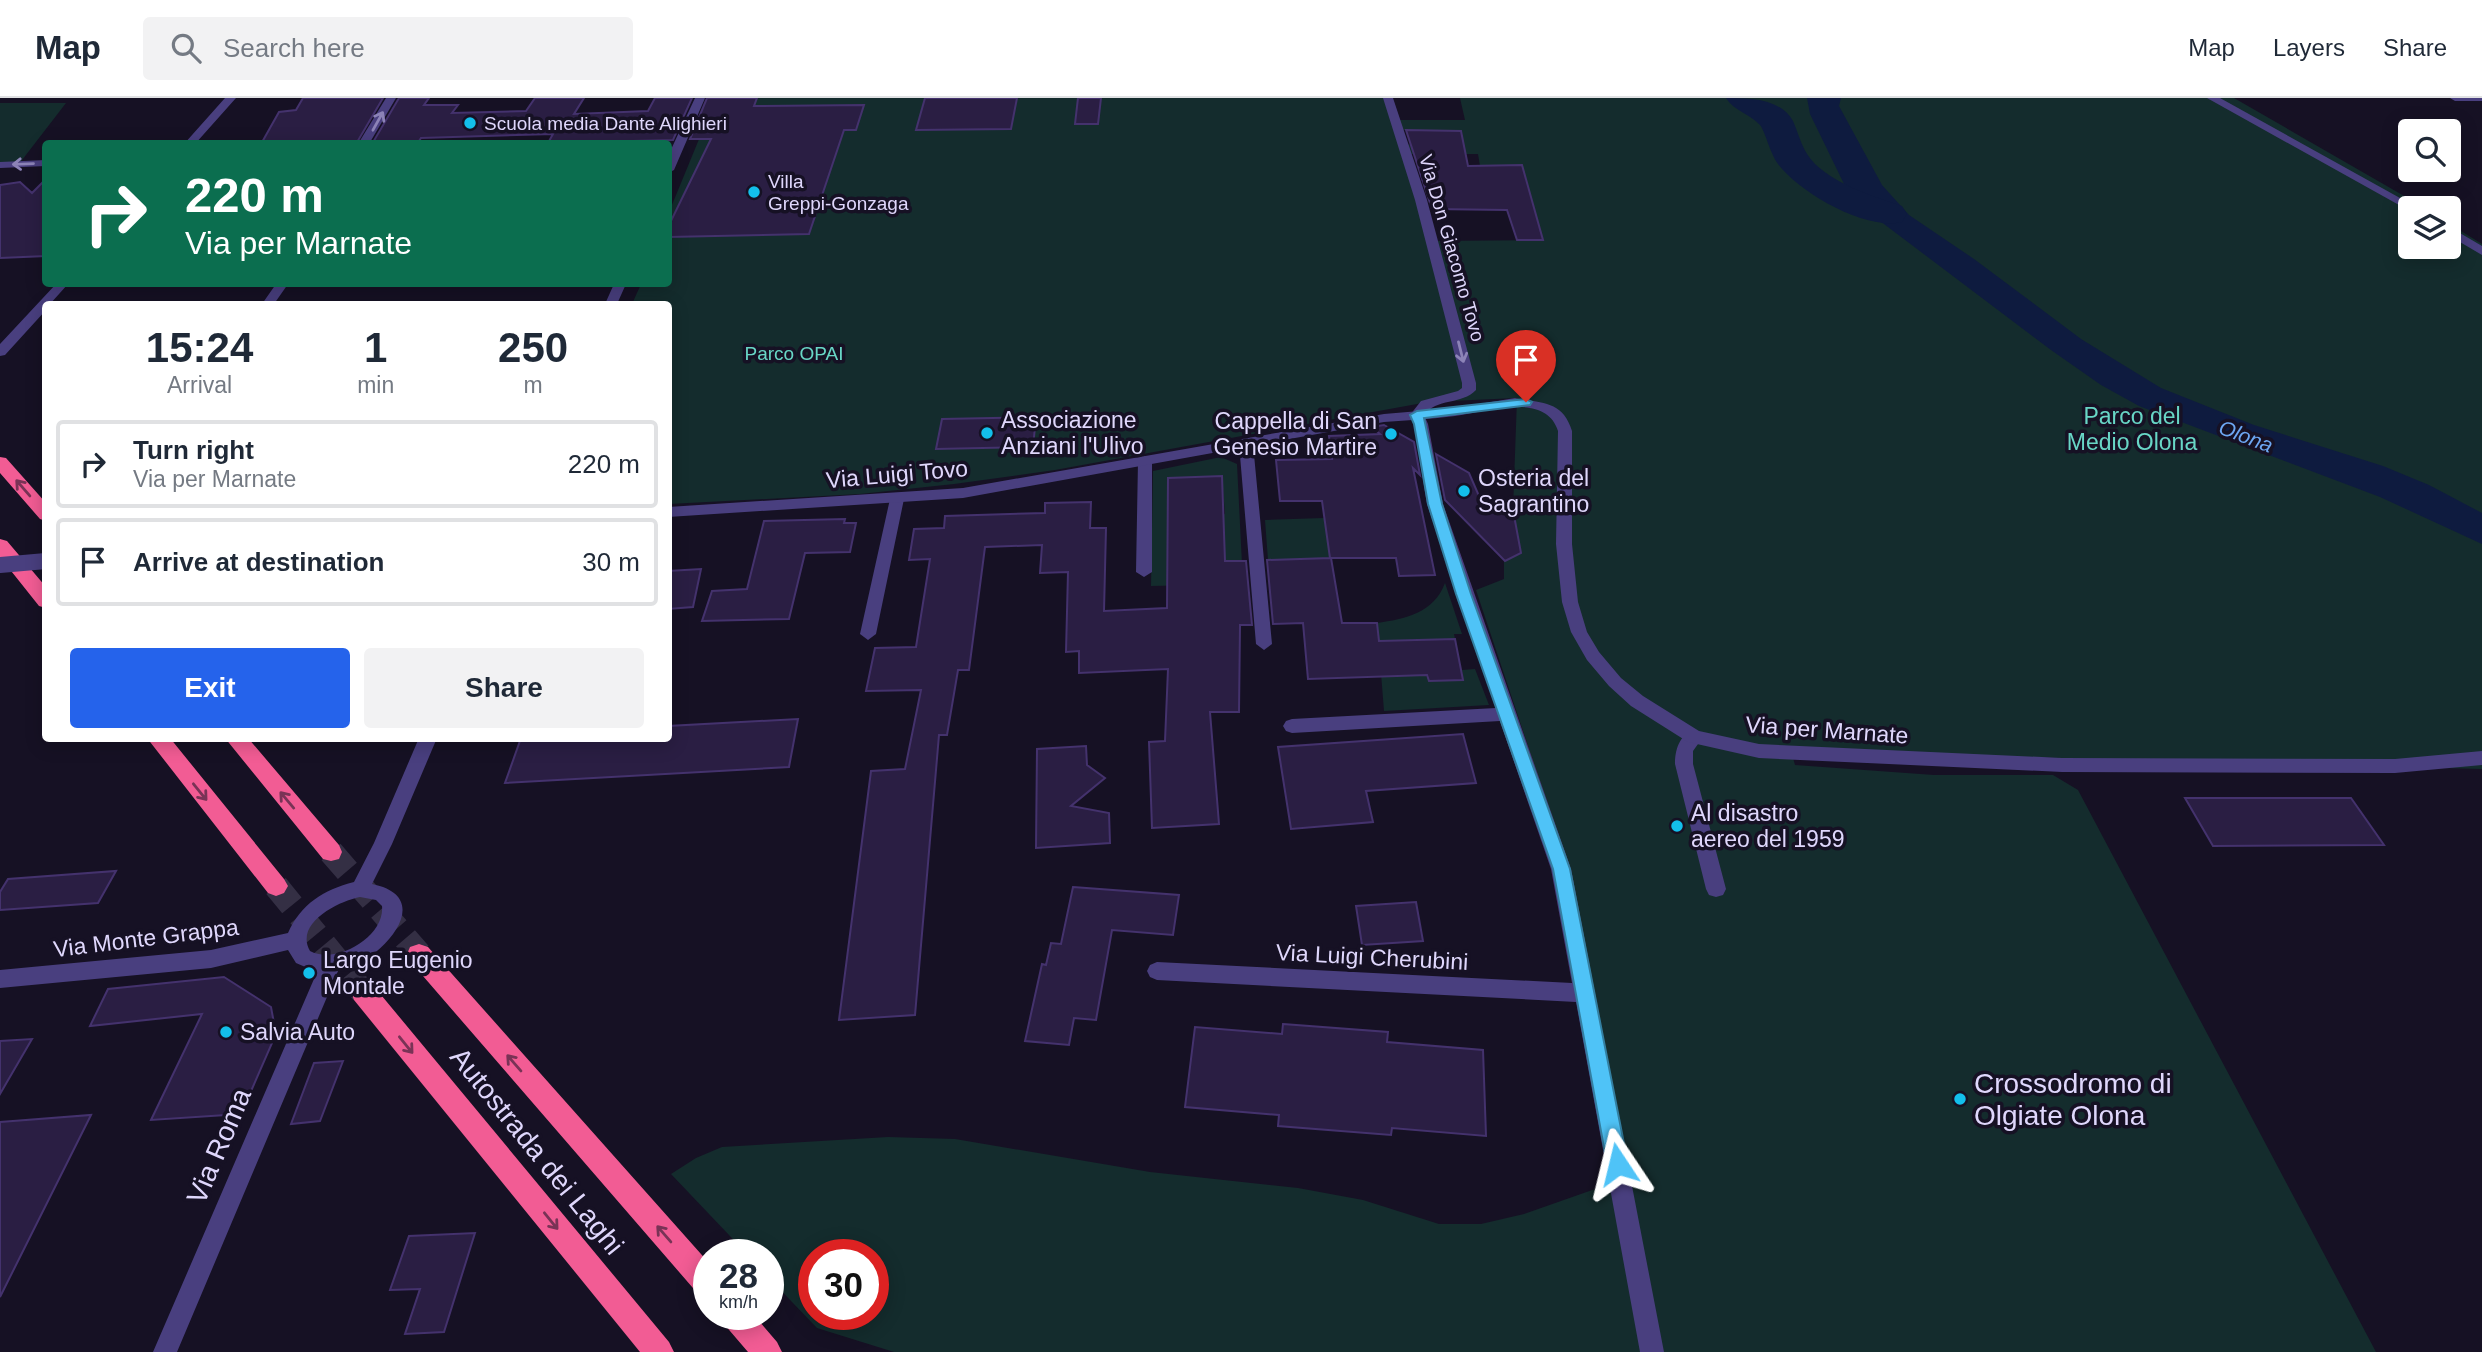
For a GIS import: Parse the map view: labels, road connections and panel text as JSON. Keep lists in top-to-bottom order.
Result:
{
  "streets": {
    "highway": ["Autostrada dei Laghi"],
    "street": [
      "Via Don Giacomo Tovo",
      "Via Luigi Tovo",
      "Via per Marnate",
      "Via Monte Grappa",
      "Via Luigi Cherubini",
      "Via Roma"
    ]
  },
  "crossings": [
    ["Via Don Giacomo Tovo", "Via Luigi Tovo"],
    ["Via Don Giacomo Tovo", "Via per Marnate"],
    ["Via Luigi Tovo", "Via per Marnate"],
    ["Via Monte Grappa", "Via Roma"]
  ],
  "one_way": ["Via Don Giacomo Tovo"],
  "water": ["Olona"],
  "parks": ["Parco OPAI", "Parco del Medio Olona"],
  "places": [
    "Scuola media Dante Alighieri",
    "Villa Greppi-Gonzaga",
    "Associazione Anziani l'Ulivo",
    "Cappella di San Genesio Martire",
    "Osteria del Sagrantino",
    "Al disastro aereo del 1959",
    "Largo Eugenio Montale",
    "Salvia Auto",
    "Crossodromo di Olgiate Olona"
  ],
  "page": {
    "header": "Map",
    "search": "Search here",
    "nav": ["Map", "Layers", "Share"],
    "turn": ["220 m", "Via per Marnate"],
    "eta": [
      "15:24",
      "Arrival",
      "1",
      "min",
      "250",
      "m"
    ],
    "list": [
      {
        "name": "Turn right",
        "note": "Via per Marnate",
        "value": "220 m"
      },
      {
        "name": "Arrive at destination",
        "value": "30 m"
      }
    ],
    "buttons": ["Exit", "Share"],
    "speed": "28 km/h",
    "limit": "30"
  }
}
